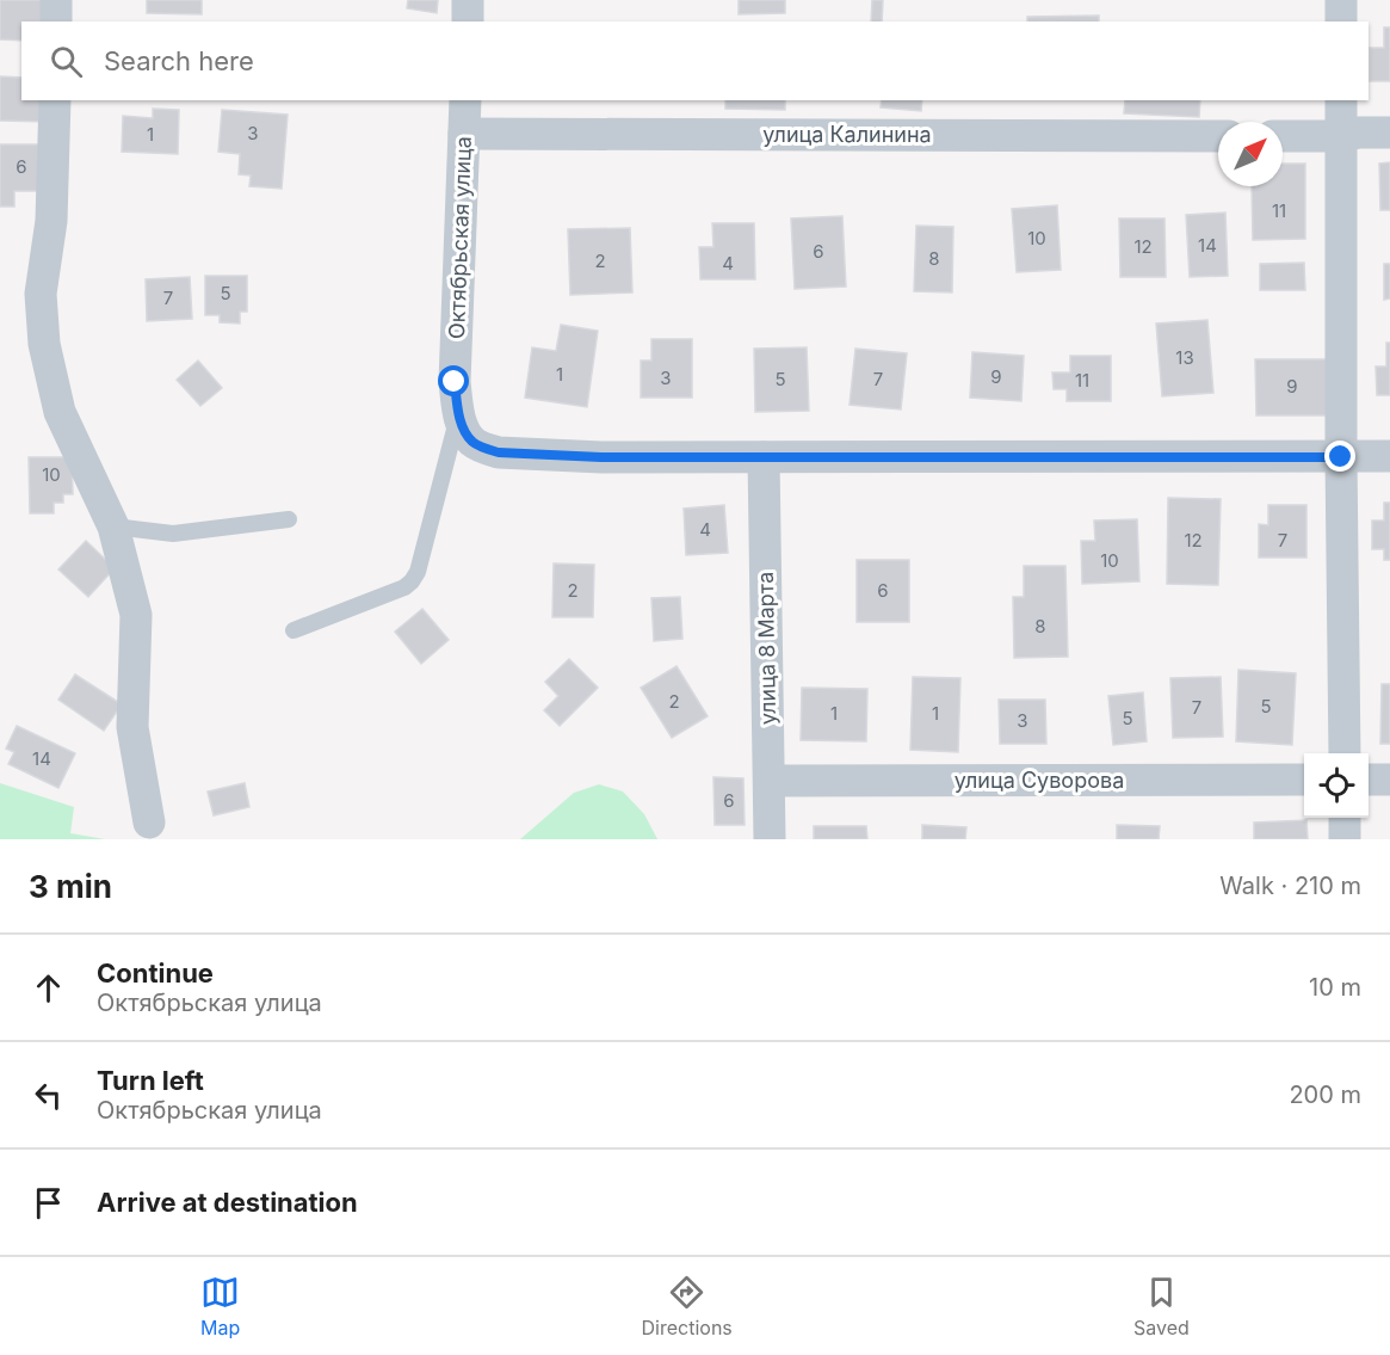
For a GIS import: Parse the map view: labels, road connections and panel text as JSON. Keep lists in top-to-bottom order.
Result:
{
  "streets": {
    "street": [
      "улица Калинина",
      "Октябрьская улица",
      "улица 8 Марта",
      "улица Суворова"
    ]
  },
  "crossings": [
    ["улица Калинина", "Октябрьская улица"],
    ["Октябрьская улица", "улица 8 Марта"],
    ["улица 8 Марта", "улица Суворова"]
  ],
  "house_numbers": [
    "3",
    "1",
    "6",
    "11",
    "10",
    "14",
    "12",
    "6",
    "8",
    "2",
    "4",
    "5",
    "7",
    "13",
    "1",
    "9",
    "3",
    "5",
    "7",
    "11",
    "9",
    "10",
    "4",
    "12",
    "7",
    "10",
    "2",
    "6",
    "8",
    "2",
    "5",
    "7",
    "1",
    "1",
    "5",
    "3",
    "14",
    "6"
  ],
  "north": "top right",
  "page": {
    "search": "Search here",
    "heading": ["3 min", "Walk · 210 m"],
    "list": [
      ["Continue", "Октябрьская улица", "10 m"],
      ["Turn left", "Октябрьская улица", "200 m"],
      "Arrive at destination"
    ],
    "nav": ["Map", "Directions", "Saved"]
  }
}
